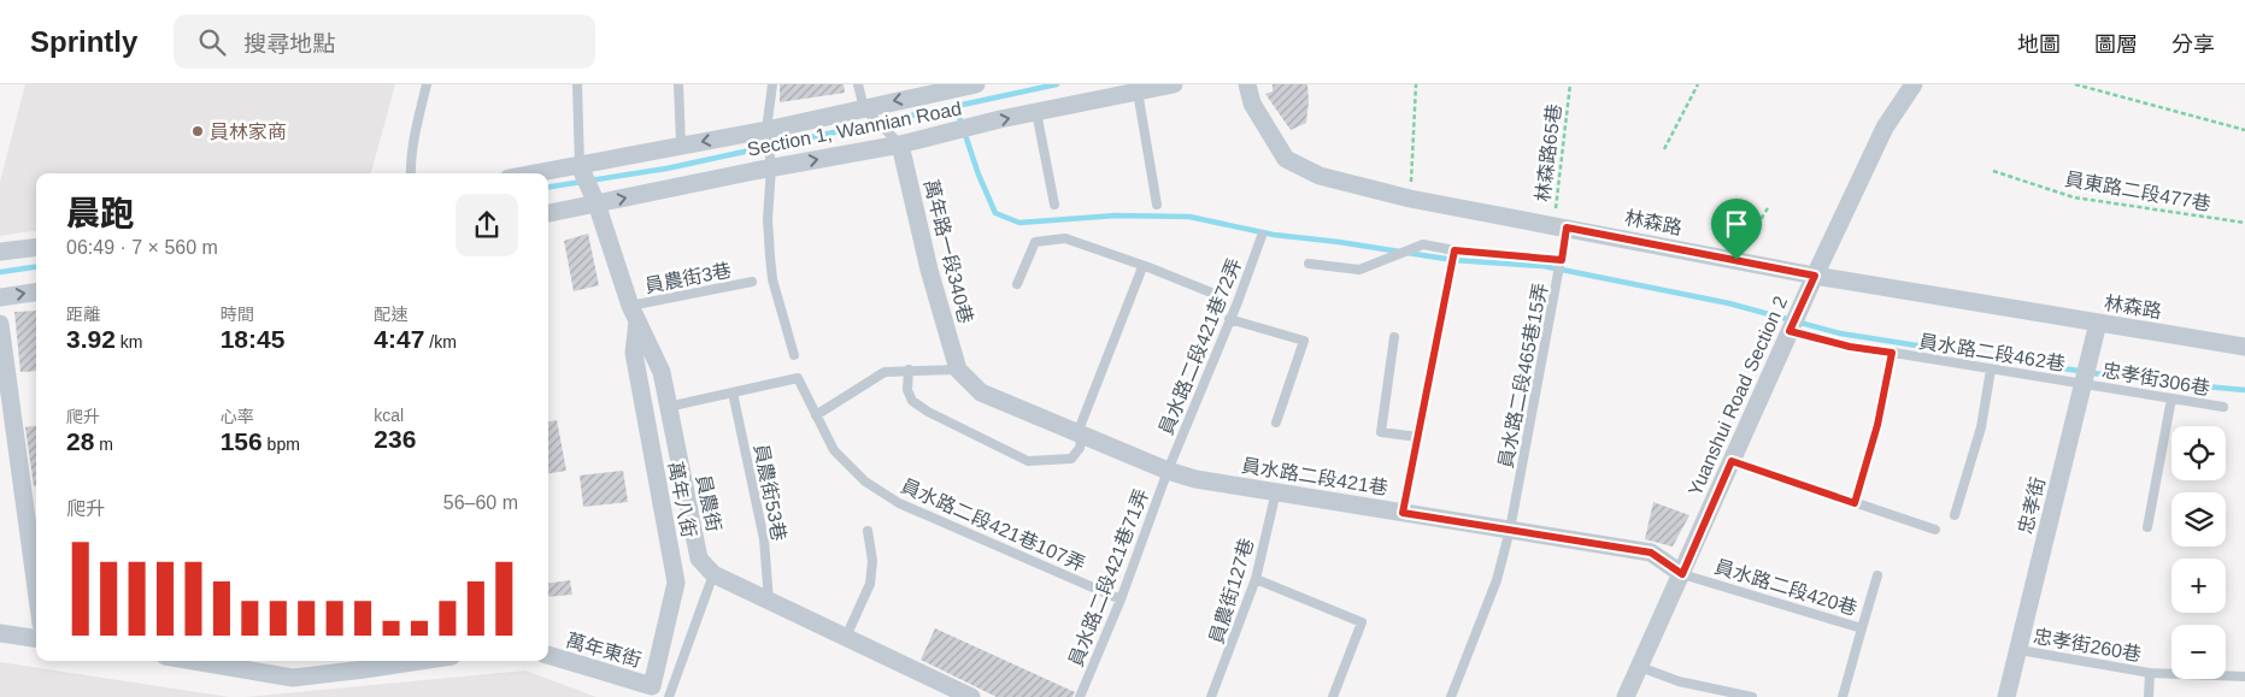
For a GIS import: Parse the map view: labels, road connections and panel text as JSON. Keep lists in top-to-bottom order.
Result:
{
  "streets": {
    "street": [
      "Section 1, Wannian Road",
      "林森路",
      "萬年路一段340巷",
      "Yuanshui Road Section 2",
      "員水路二段421巷",
      "萬年八街",
      "員農街",
      "忠孝街",
      "萬年東街"
    ],
    "lane": [
      "員農街3巷",
      "員水路二段421巷72弄",
      "員水路二段462巷",
      "員水路二段465巷15弄",
      "忠孝街306巷",
      "員農街53巷",
      "員水路二段421巷107弄",
      "員水路二段421巷71弄",
      "員水路二段420巷",
      "員農街127巷",
      "忠孝街260巷"
    ],
    "path": ["林森路65巷", "員東路二段477巷"]
  },
  "crossings": [
    ["Section 1, Wannian Road", "萬年路一段340巷"],
    ["Section 1, Wannian Road", "員農街"],
    ["林森路65巷", "林森路"],
    ["林森路65巷", "員水路二段465巷15弄"],
    ["林森路", "員水路二段465巷15弄"],
    ["林森路", "Yuanshui Road Section 2"],
    ["林森路", "忠孝街"],
    ["萬年路一段340巷", "員水路二段421巷"],
    ["員農街3巷", "萬年八街"],
    ["員農街3巷", "員農街"],
    ["員水路二段421巷72弄", "員水路二段421巷"],
    ["員水路二段421巷72弄", "員水路二段421巷71弄"],
    ["員水路二段462巷", "忠孝街306巷"],
    ["員水路二段462巷", "Yuanshui Road Section 2"],
    ["員水路二段462巷", "忠孝街"],
    ["員水路二段465巷15弄", "員水路二段421巷"],
    ["忠孝街306巷", "忠孝街"],
    ["Yuanshui Road Section 2", "員水路二段421巷"],
    ["Yuanshui Road Section 2", "員水路二段420巷"],
    ["員水路二段421巷", "員水路二段421巷71弄"],
    ["員水路二段421巷", "員水路二段420巷"],
    ["員水路二段421巷", "員農街127巷"],
    ["員農街53巷", "員水路二段421巷107弄"],
    ["萬年八街", "員農街"],
    ["萬年八街", "萬年東街"],
    ["忠孝街", "忠孝街260巷"],
    ["員水路二段421巷107弄", "員水路二段421巷71弄"]
  ],
  "places": ["員林家商"],
  "page": {
    "header": "Sprintly",
    "search": "搜尋地點",
    "nav": ["地圖", "圖層", "分享"],
    "heading": ["晨跑", "06:49 · 7 × 560 m"],
    "stats": [
      ["距離", "3.92 km"],
      ["時間", "18:45"],
      ["配速", "4:47 /km"],
      ["爬升", "28 m"],
      ["心率", "156 bpm"],
      ["kcal", "236"]
    ],
    "map_buttons": ["+", "−"],
    "chart": ["爬升", "56–60 m"]
  }
}
